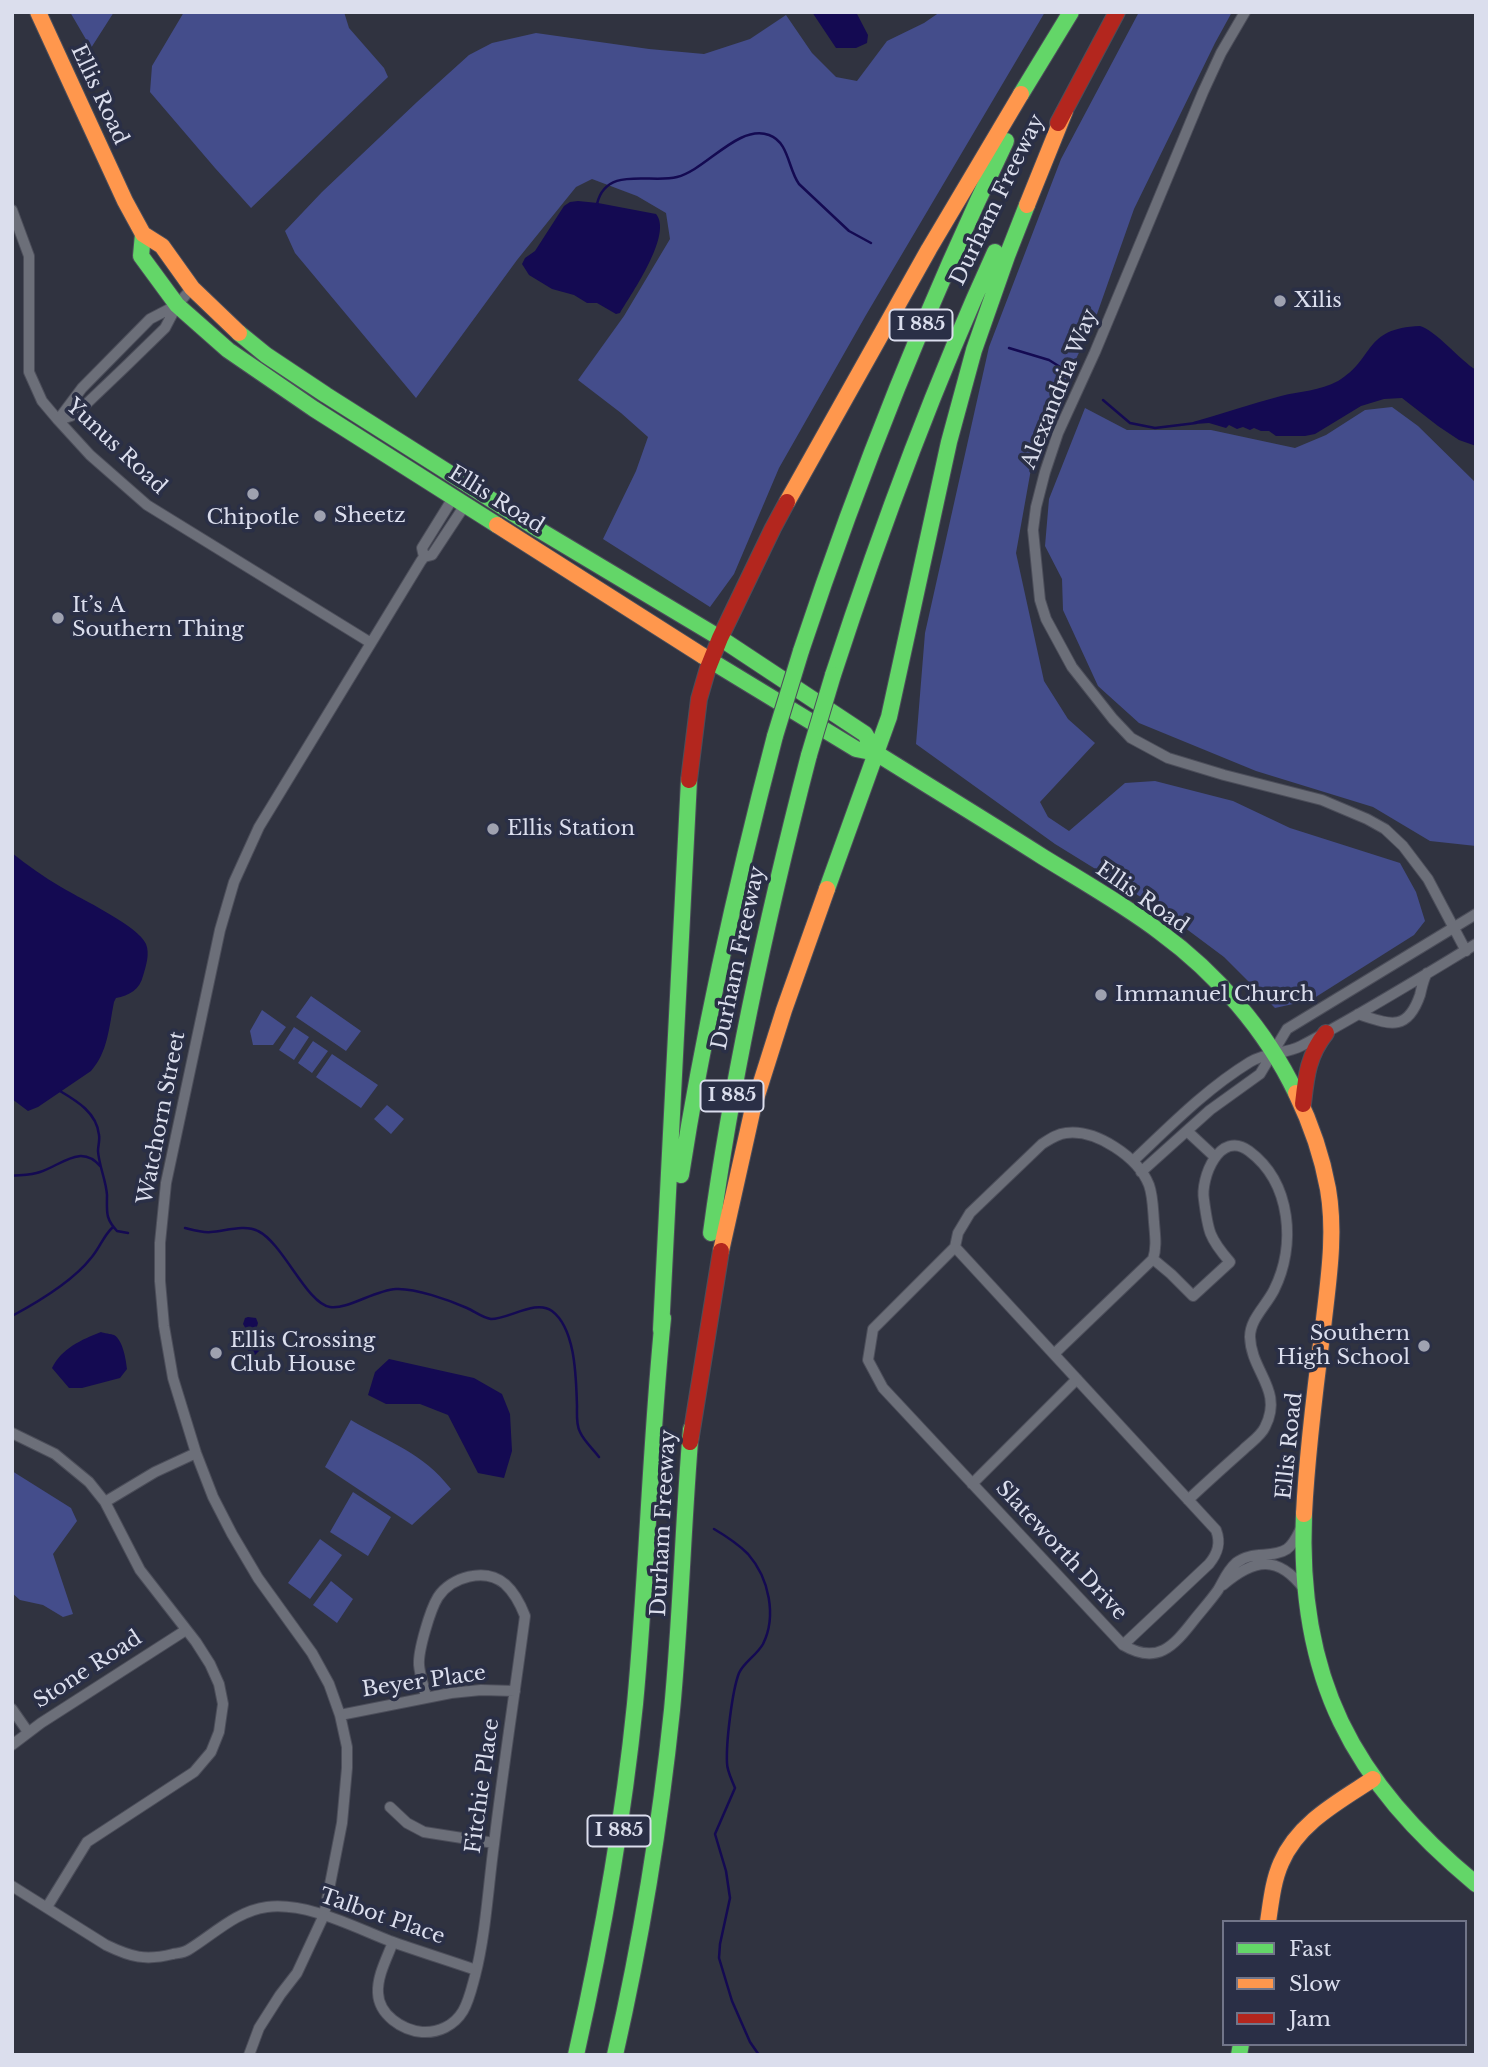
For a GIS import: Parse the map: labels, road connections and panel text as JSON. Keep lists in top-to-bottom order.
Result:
{
  "streets": {
    "main road": ["Ellis Road", "Durham Freeway", "I 885"],
    "street": [
      "Alexandria Way",
      "Yunus Road",
      "Watchorn Street",
      "Slateworth Drive",
      "Stone Road",
      "Beyer Place",
      "Fitchie Place",
      "Talbot Place"
    ]
  },
  "crossings": [
    ["Ellis Road", "Watchorn Street"],
    ["Ellis Road", "Slateworth Drive"],
    ["Yunus Road", "Watchorn Street"],
    ["Watchorn Street", "Beyer Place"],
    ["Watchorn Street", "Talbot Place"],
    ["Beyer Place", "Fitchie Place"],
    ["Fitchie Place", "Talbot Place"]
  ],
  "places": [
    "Xilis",
    "Chipotle",
    "Sheetz",
    "It’s A Southern Thing",
    "Ellis Station",
    "Immanuel Church",
    "Southern High School",
    "Ellis Crossing Club House"
  ],
  "legend": ["Fast", "Slow", "Jam"]
}
